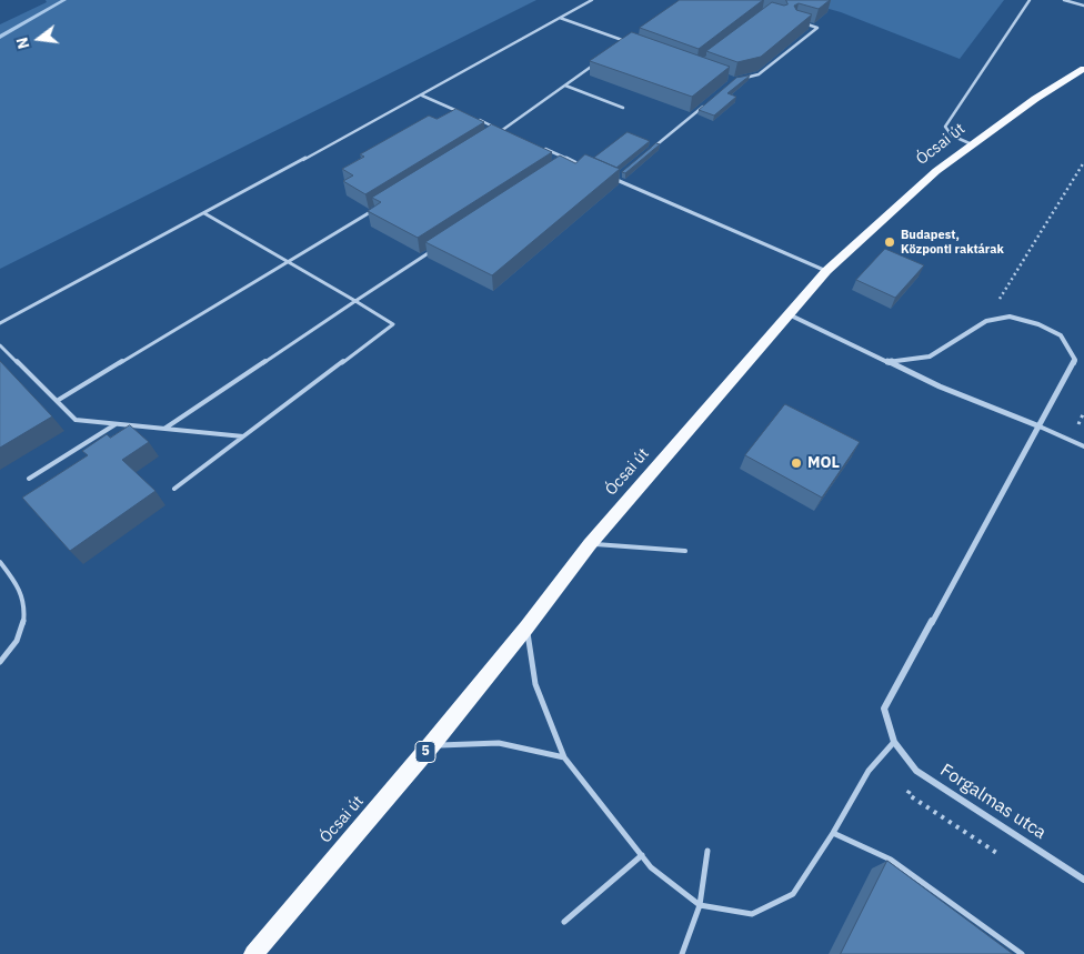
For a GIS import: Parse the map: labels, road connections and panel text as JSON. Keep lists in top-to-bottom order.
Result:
{
  "streets": {
    "main road": ["Ócsai út", "5"],
    "street": ["Forgalmas utca"]
  },
  "places": ["Budapest, Központi raktárak", "MOL"],
  "north": "left"
}
